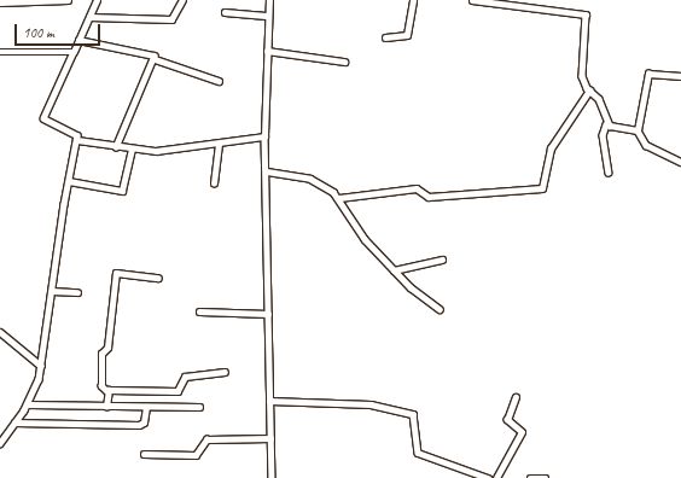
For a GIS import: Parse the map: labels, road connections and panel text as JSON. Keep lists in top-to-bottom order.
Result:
{
  "scale_bar": "100 m"
}
